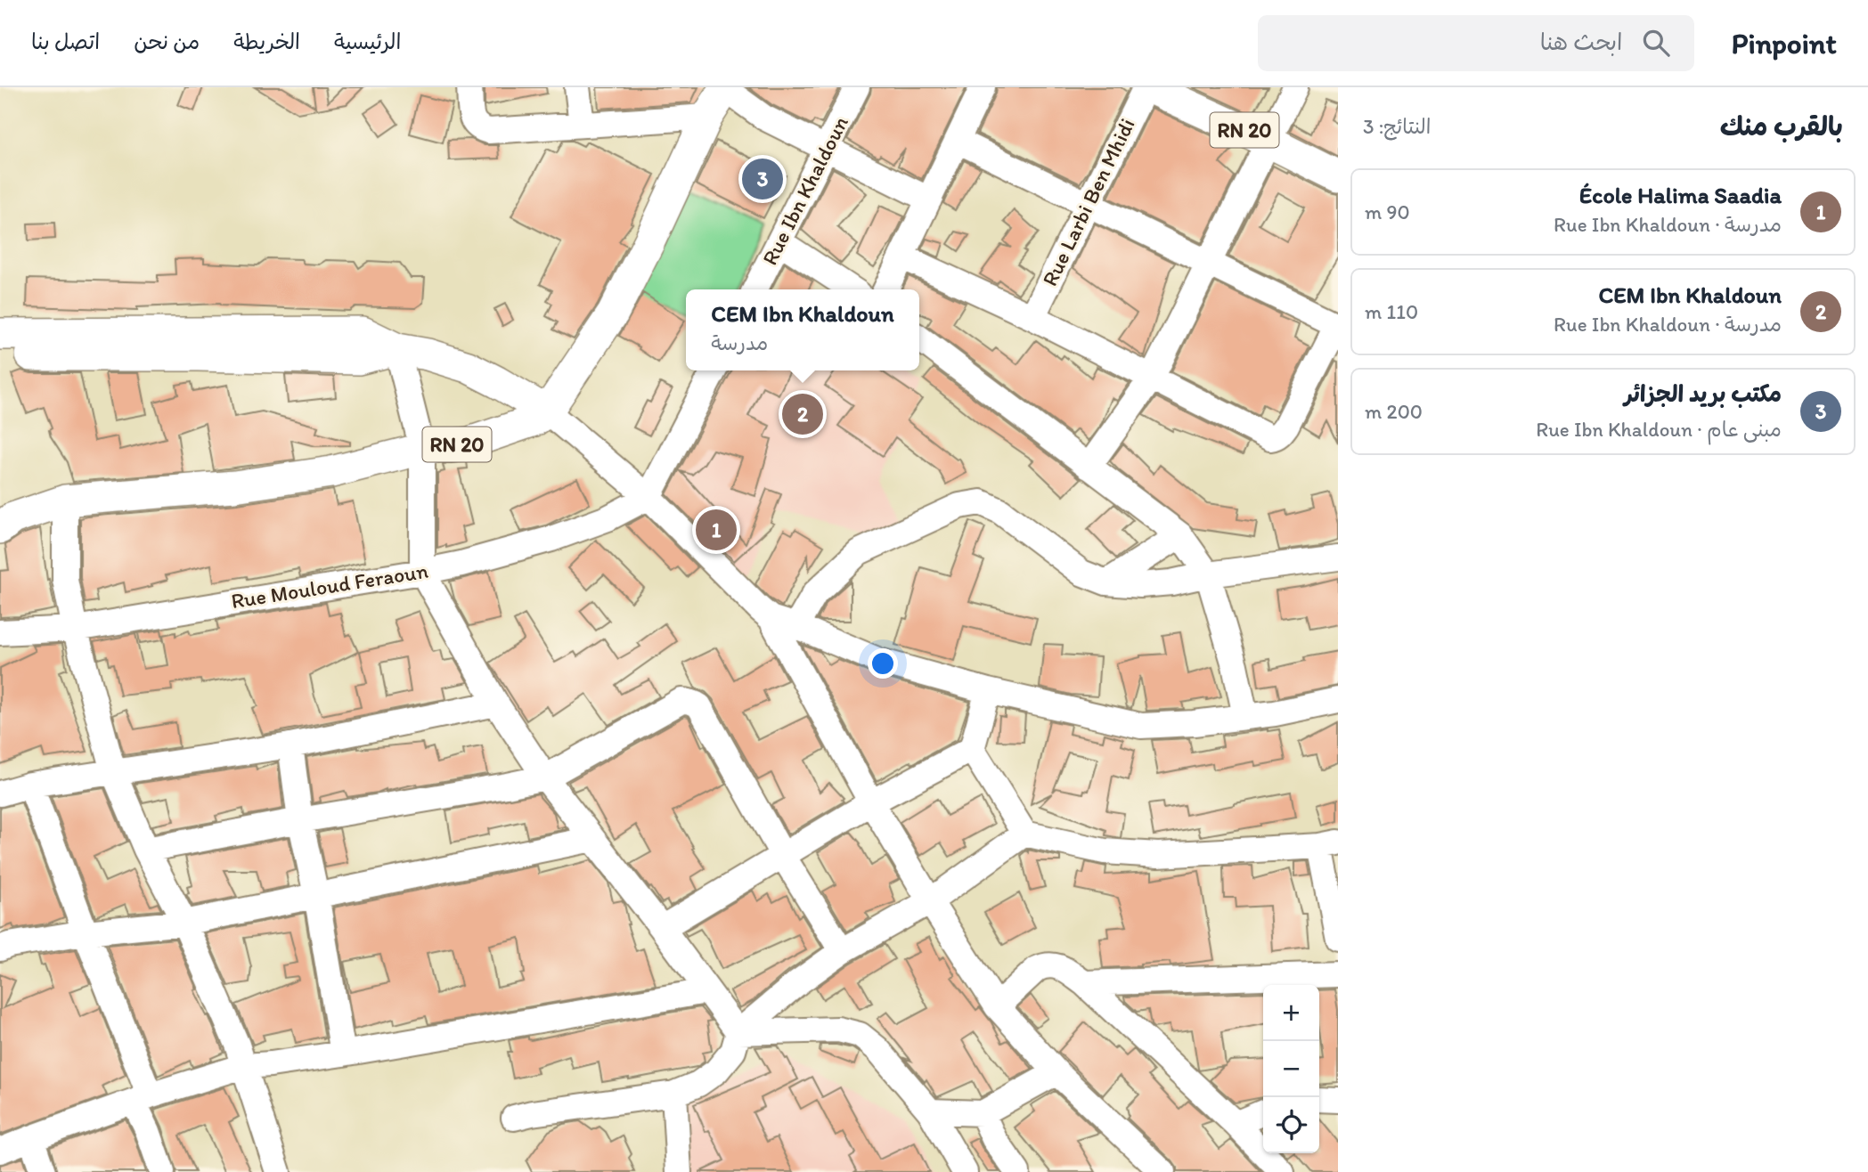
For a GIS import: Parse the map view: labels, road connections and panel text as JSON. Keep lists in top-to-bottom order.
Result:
{
  "streets": {
    "main road": ["RN 20"],
    "street": ["Rue Ibn Khaldoun", "Rue Larbi Ben Mhidi", "Rue Mouloud Feraoun"]
  },
  "crossings": [
    ["RN 20", "Rue Larbi Ben Mhidi"]
  ],
  "page": {
    "header": "Pinpoint",
    "search": "ابحث هنا",
    "nav": [
      "الرئيسية",
      "الخريطة",
      "من نحن",
      "اتصل بنا"
    ],
    "heading": ["بالقرب منك", "النتائج: 3"],
    "pins": ["3", "2", "1"],
    "list": [
      {
        "mark": "1",
        "name": "École Halima Saadia",
        "note": "مدرسة · Rue Ibn Khaldoun",
        "value": "90 m"
      },
      {
        "mark": "2",
        "name": "CEM Ibn Khaldoun",
        "note": "مدرسة · Rue Ibn Khaldoun",
        "value": "110 m"
      },
      {
        "mark": "3",
        "name": "مكتب بريد الجزائر",
        "note": "مبنى عام · Rue Ibn Khaldoun",
        "value": "200 m"
      }
    ],
    "popup": ["CEM Ibn Khaldoun", "مدرسة"],
    "map_buttons": ["+", "−"]
  }
}
